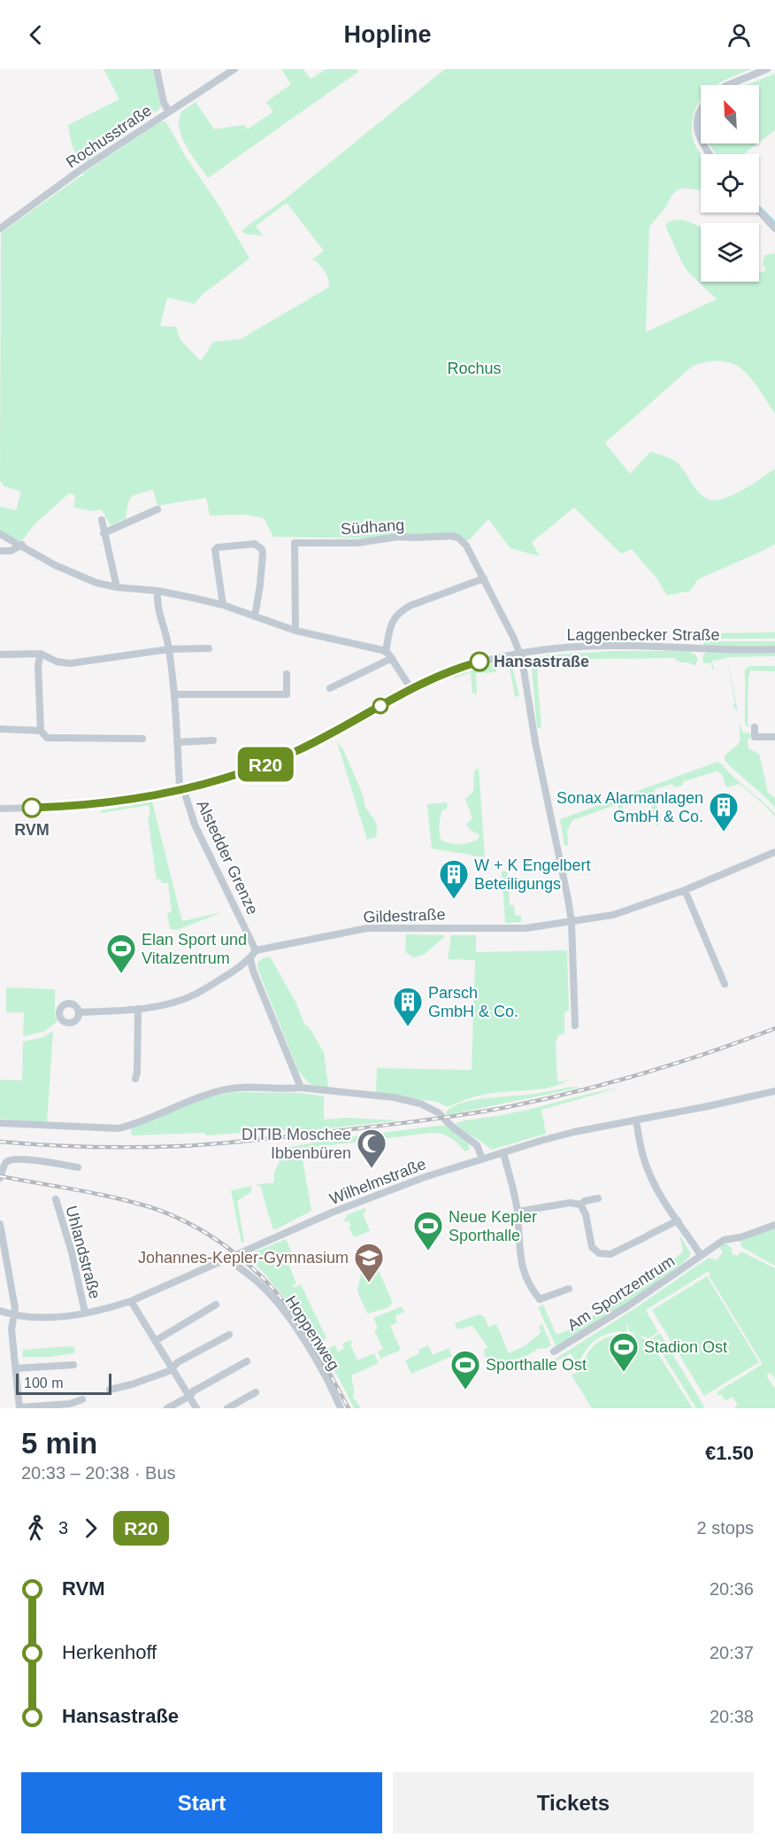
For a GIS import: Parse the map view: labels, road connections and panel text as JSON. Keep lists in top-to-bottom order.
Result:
{
  "streets": {
    "street": [
      "Rochusstraße",
      "Südhang",
      "Laggenbecker Straße",
      "Alstedder Grenze",
      "Gildestraße",
      "Wilhelmstraße",
      "Uhlandstraße",
      "Am Sportzentrum",
      "Hoppenweg"
    ]
  },
  "crossings": [
    ["Südhang", "Laggenbecker Straße"],
    ["Laggenbecker Straße", "Alstedder Grenze"],
    ["Alstedder Grenze", "Gildestraße"],
    ["Wilhelmstraße", "Uhlandstraße"],
    ["Wilhelmstraße", "Hoppenweg"]
  ],
  "parks": ["Rochus"],
  "places": {
    "other": ["Hansastraße", "RVM"],
    "building": ["Sonax Alarmanlagen GmbH & Co.", "W + K Engelbert Beteiligungs", "Parsch GmbH & Co."],
    "sports": [
      "Elan Sport und Vitalzentrum",
      "Neue Kepler Sporthalle",
      "Stadion Ost",
      "Sporthalle Ost"
    ],
    "mosque": ["DITIB Moschee Ibbenbüren"],
    "school or university": ["Johannes-Kepler-Gymnasium"]
  },
  "lines": ["bus line R20"],
  "scale_bar": "100 m",
  "north": "top left",
  "page": {
    "header": "Hopline",
    "on_map": "R20",
    "scale": "100 m",
    "heading": ["5 min", "20:33 – 20:38 · Bus", "€1.50"],
    "legs": ["3", "R20", "2 stops"],
    "list": [
      {
        "name": "RVM",
        "value": "20:36"
      },
      {
        "name": "Herkenhoff",
        "value": "20:37"
      },
      {
        "name": "Hansastraße",
        "value": "20:38"
      }
    ],
    "buttons": ["Start", "Tickets"]
  }
}
